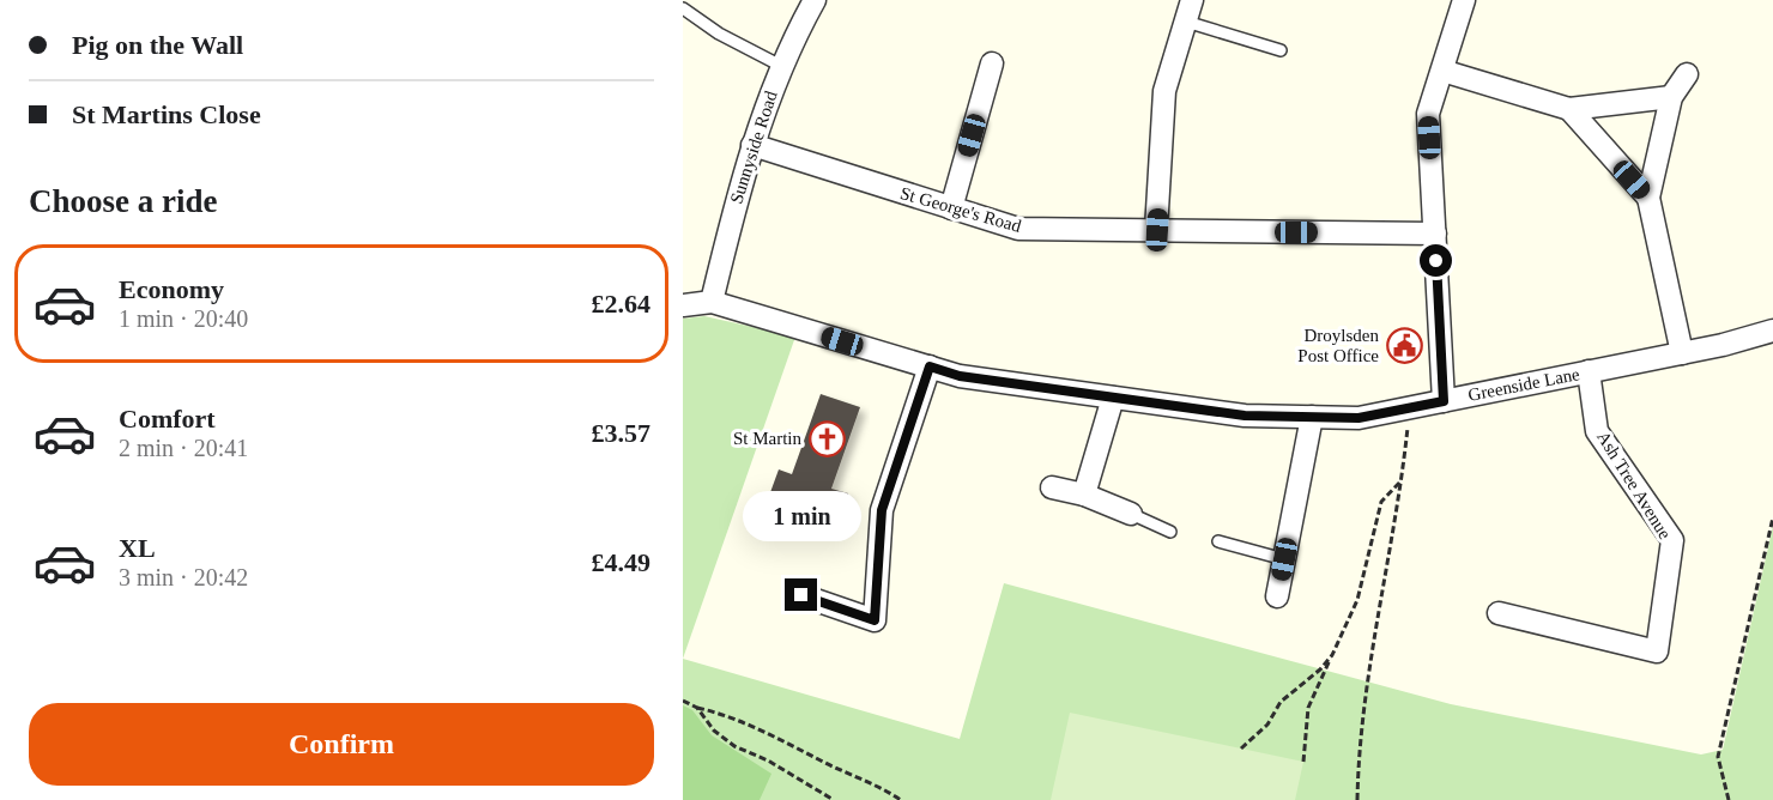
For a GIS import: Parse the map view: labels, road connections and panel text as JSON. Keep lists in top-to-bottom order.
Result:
{
  "streets": {
    "street": [
      "Sunnyside Road",
      "St George's Road",
      "Greenside Lane",
      "Ash Tree Avenue"
    ]
  },
  "crossings": [
    ["Sunnyside Road", "St George's Road"],
    ["Sunnyside Road", "Greenside Lane"],
    ["Greenside Lane", "Ash Tree Avenue"]
  ],
  "places": {
    "public building": ["Droylsden Post Office"],
    "church": ["St Martin"]
  },
  "page": {
    "banner": ["Pig on the Wall", "St Martins Close"],
    "heading": "Choose a ride",
    "list": [
      {
        "name": "Economy",
        "note": "1 min · 20:40",
        "value": "£2.64"
      },
      {
        "name": "Comfort",
        "note": "2 min · 20:41",
        "value": "£3.57"
      },
      {
        "name": "XL",
        "note": "3 min · 20:42",
        "value": "£4.49"
      }
    ],
    "bubble": "1 min",
    "buttons": "Confirm"
  }
}
